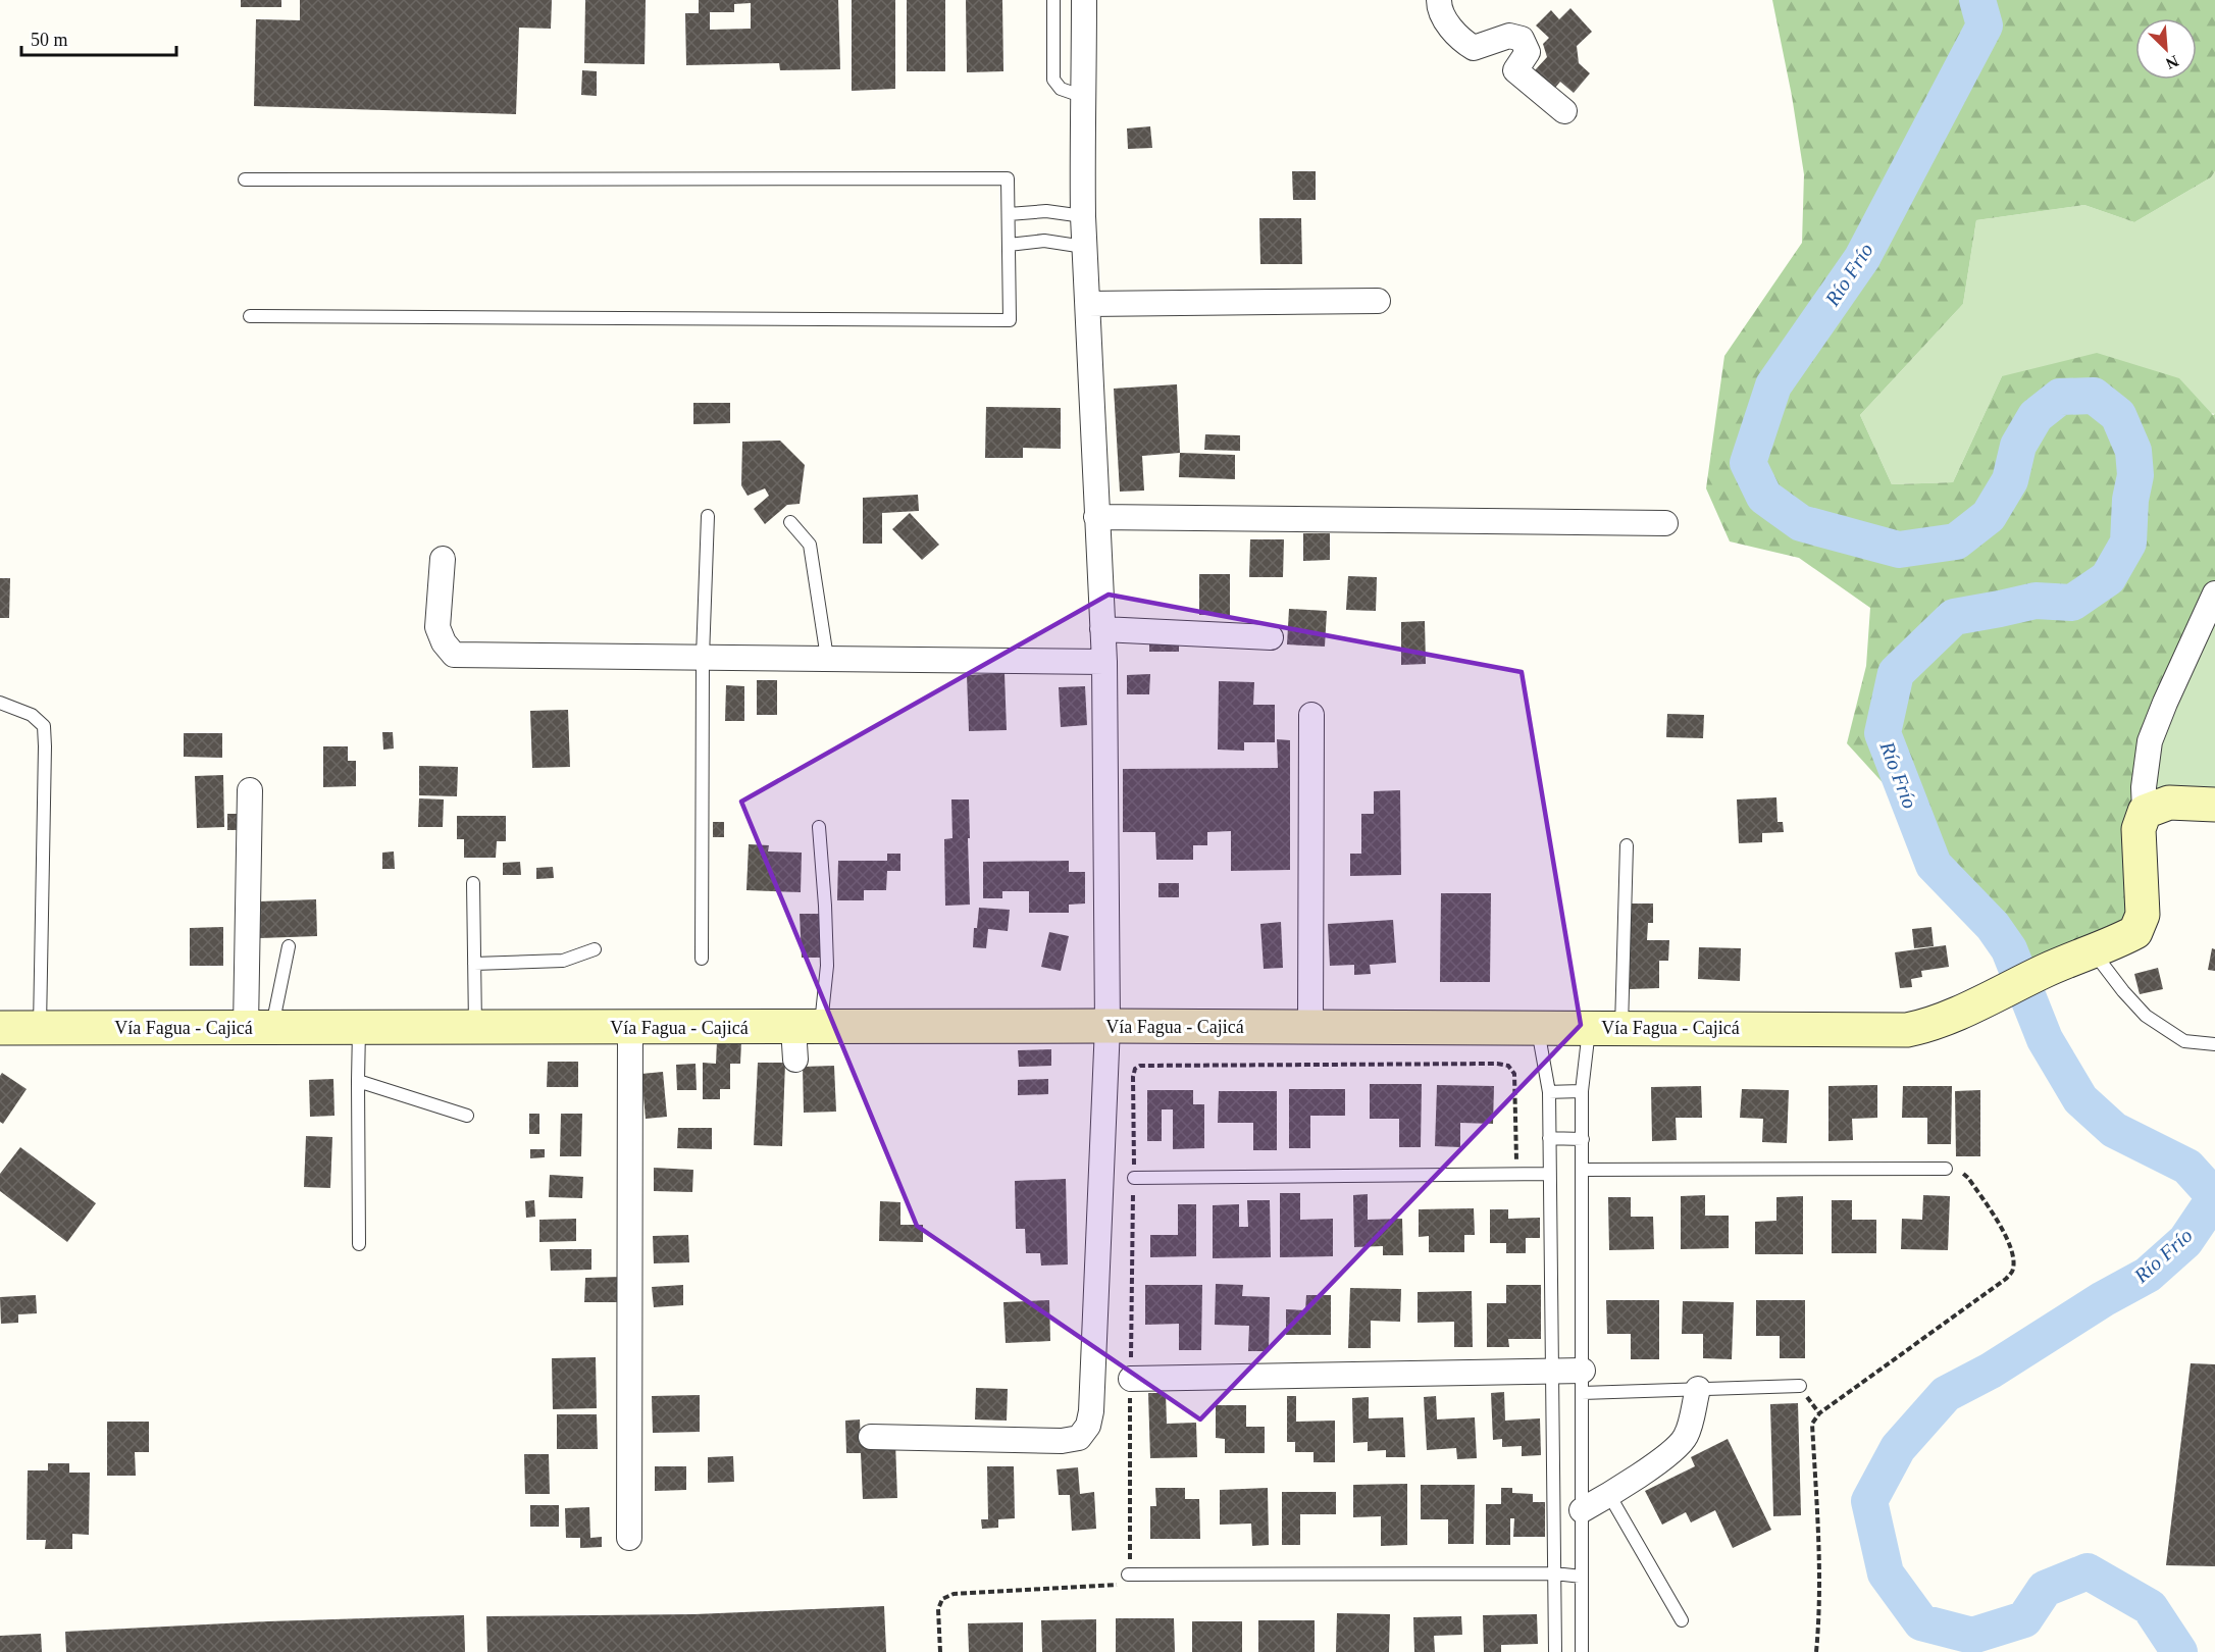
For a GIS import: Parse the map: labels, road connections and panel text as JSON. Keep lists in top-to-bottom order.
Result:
{
  "streets": {
    "street": ["Vía Fagua - Cajicá"]
  },
  "water": ["Río Frío"],
  "scale_bar": "50 m",
  "north": "bottom right"
}
